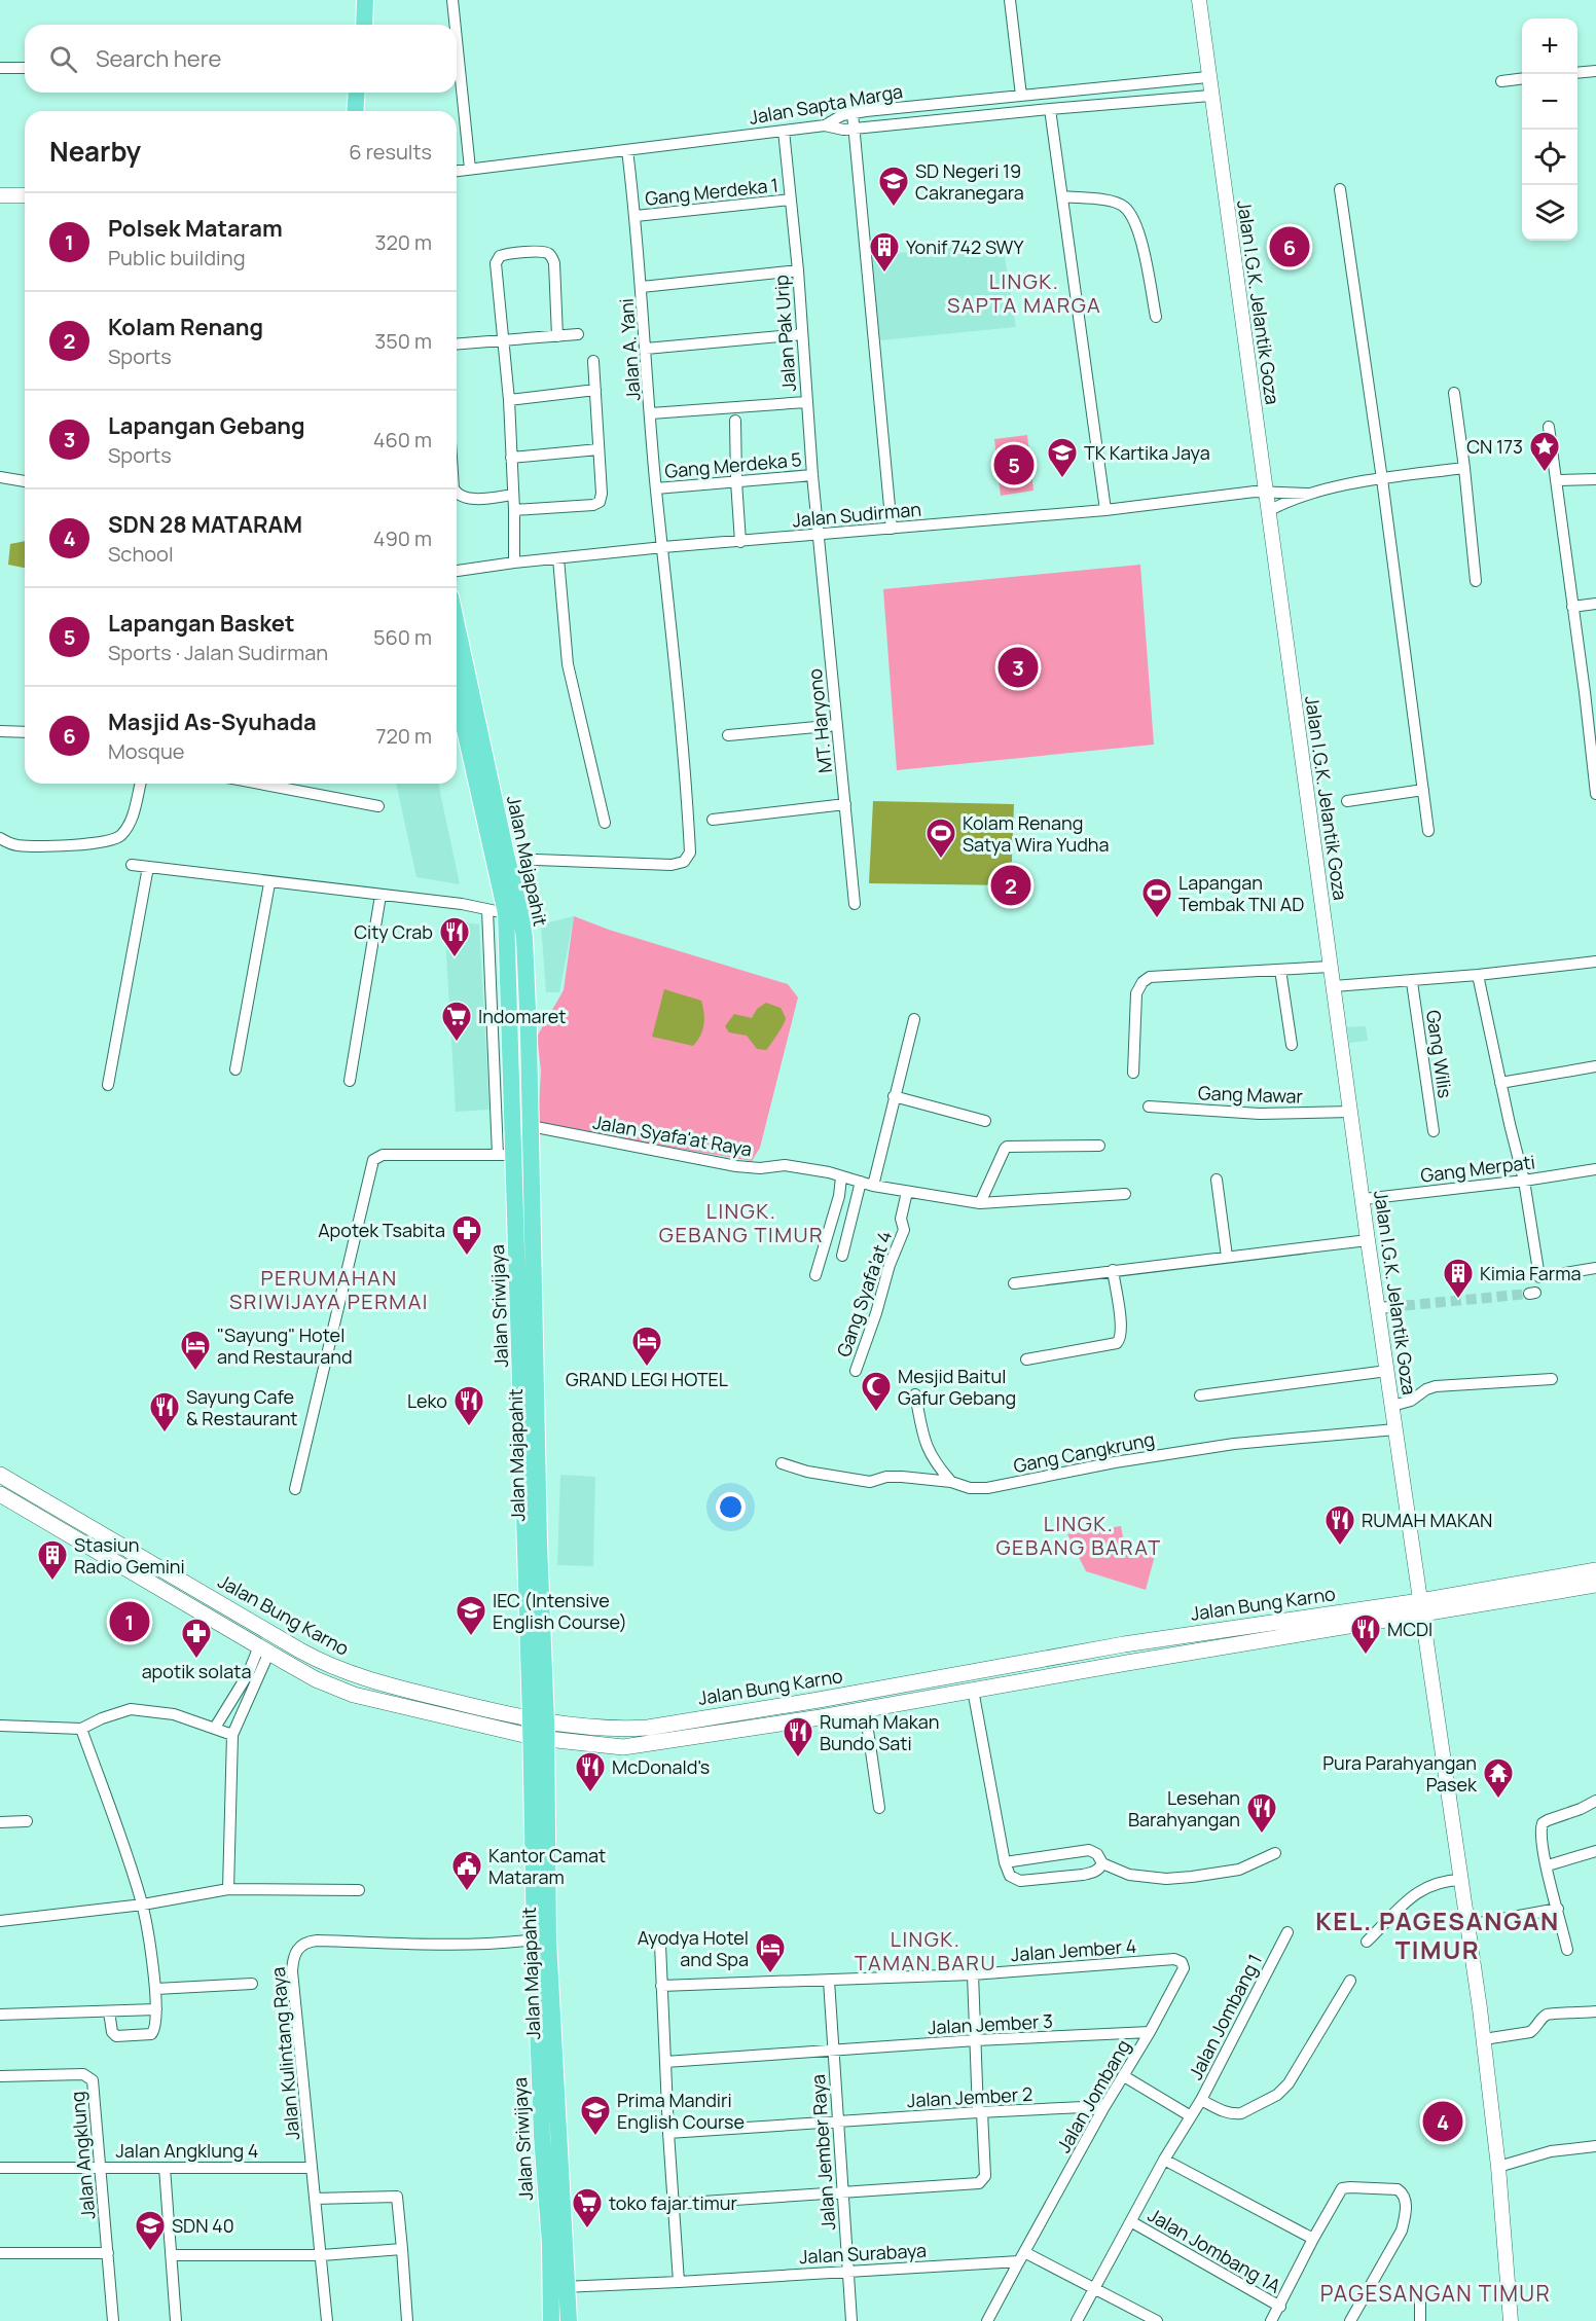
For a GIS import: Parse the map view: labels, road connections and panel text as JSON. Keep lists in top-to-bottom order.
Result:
{
  "streets": {
    "main road": ["Jalan Majapahit", "Jalan Sriwijaya", "Jalan Bung Karno"],
    "street": [
      "Jalan Sapta Marga",
      "Gang Merdeka 1",
      "Jalan I.G.K. Jelantik Goza",
      "Jalan Pak Urip",
      "Jalan A. Yani",
      "Gang Merdeka 5",
      "Jalan Sudirman",
      "MT. Haryono",
      "Gang Wilis",
      "Gang Mawar",
      "Jalan Syafa'at Raya",
      "Gang Merpati",
      "Gang Syafa'at 4",
      "Gang Cangkrung",
      "Jalan Jember 4",
      "Jalan Jombang 1",
      "Jalan Jember 3",
      "Jalan Kulintang Raya",
      "Jalan Jombang",
      "Jalan Jember 2",
      "Jalan Angklung 4",
      "Jalan Jember Raya",
      "Jalan Angklung",
      "Jalan Jombang 1A",
      "Jalan Surabaya"
    ]
  },
  "crossings": [
    ["Jalan Sapta Marga", "Jalan I.G.K. Jelantik Goza"],
    ["Jalan Sapta Marga", "Jalan Pak Urip"],
    ["Jalan Sapta Marga", "Jalan A. Yani"],
    ["Gang Merdeka 1", "Jalan Pak Urip"],
    ["Gang Merdeka 1", "Jalan A. Yani"],
    ["Jalan I.G.K. Jelantik Goza", "Jalan Sudirman"],
    ["Jalan I.G.K. Jelantik Goza", "Gang Mawar"],
    ["Jalan I.G.K. Jelantik Goza", "Gang Merpati"],
    ["Jalan I.G.K. Jelantik Goza", "Gang Cangkrung"],
    ["Jalan I.G.K. Jelantik Goza", "Jalan Bung Karno"],
    ["Jalan Pak Urip", "Gang Merdeka 5"],
    ["Jalan Pak Urip", "Jalan Sudirman"],
    ["Jalan Pak Urip", "MT. Haryono"],
    ["Jalan A. Yani", "Gang Merdeka 5"],
    ["Jalan A. Yani", "Jalan Sudirman"],
    ["Jalan A. Yani", "Jalan Majapahit"],
    ["Jalan Sudirman", "MT. Haryono"],
    ["Jalan Majapahit", "Jalan Syafa'at Raya"],
    ["Jalan Majapahit", "Jalan Sriwijaya"],
    ["Jalan Majapahit", "Jalan Bung Karno"],
    ["Jalan Syafa'at Raya", "Gang Syafa'at 4"],
    ["Jalan Syafa'at Raya", "Jalan Sriwijaya"],
    ["Jalan Sriwijaya", "Jalan Bung Karno"],
    ["Jalan Sriwijaya", "Jalan Kulintang Raya"],
    ["Jalan Sriwijaya", "Jalan Surabaya"],
    ["Jalan Jember 4", "Jalan Jombang"],
    ["Jalan Jember 4", "Jalan Jember Raya"],
    ["Jalan Jombang 1", "Jalan Jombang 1A"],
    ["Jalan Jember 3", "Jalan Jombang"],
    ["Jalan Jember 3", "Jalan Jember Raya"],
    ["Jalan Kulintang Raya", "Jalan Angklung 4"],
    ["Jalan Jombang", "Jalan Jember 2"],
    ["Jalan Jombang", "Jalan Surabaya"],
    ["Jalan Jember 2", "Jalan Jember Raya"],
    ["Jalan Angklung 4", "Jalan Angklung"],
    ["Jalan Jember Raya", "Jalan Surabaya"]
  ],
  "districts": [
    "LINGK. SAPTA MARGA",
    "LINGK. GEBANG TIMUR",
    "PERUMAHAN SRIWIJAYA PERMAI",
    "LINGK. GEBANG BARAT",
    "KEL. PAGESANGAN TIMUR",
    "LINGK. TAMAN BARU",
    "PAGESANGAN TIMUR"
  ],
  "places": {
    "school or university": [
      "SD Negeri 19 Cakranegara",
      "TK Kartika Jaya",
      "IEC (Intensive English Course)",
      "Prima Mandiri English Course",
      "SDN 40"
    ],
    "building": ["Yonif 742 SWY", "Kimia Farma", "Stasiun Radio Gemini"],
    "place": ["CN 173"],
    "sports": ["Kolam Renang Satya Wira Yudha", "Lapangan Tembak TNI AD"],
    "restaurant": [
      "City Crab",
      "Leko",
      "Sayung Cafe & Restaurant",
      "RUMAH MAKAN",
      "MCDI",
      "Rumah Makan Bundo Sati",
      "McDonald's",
      "Lesehan Barahyangan"
    ],
    "supermarket": ["Indomaret", "toko fajar timur"],
    "pharmacy": ["Apotek Tsabita", "apotik solata"],
    "hotel": ["GRAND LEGI HOTEL", "\"Sayung\" Hotel and Restaurand", "Ayodya Hotel and Spa"],
    "mosque": ["Mesjid Baitul Gafur Gebang"],
    "temple": ["Pura Parahyangan Pasek"],
    "public building": ["Kantor Camat Mataram"]
  },
  "page": {
    "map_buttons": ["+", "−"],
    "search": "Search here",
    "heading": ["Nearby", "6 results"],
    "list": [
      {
        "mark": "1",
        "name": "Polsek Mataram",
        "note": "Public building",
        "value": "320 m"
      },
      {
        "mark": "2",
        "name": "Kolam Renang",
        "note": "Sports",
        "value": "350 m"
      },
      {
        "mark": "3",
        "name": "Lapangan Gebang",
        "note": "Sports",
        "value": "460 m"
      },
      {
        "mark": "4",
        "name": "SDN 28 MATARAM",
        "note": "School",
        "value": "490 m"
      },
      {
        "mark": "5",
        "name": "Lapangan Basket",
        "note": "Sports · Jalan Sudirman",
        "value": "560 m"
      },
      {
        "mark": "6",
        "name": "Masjid As-Syuhada",
        "note": "Mosque",
        "value": "720 m"
      }
    ],
    "pins": [
      "6",
      "5",
      "3",
      "2",
      "1",
      "4"
    ]
  }
}
